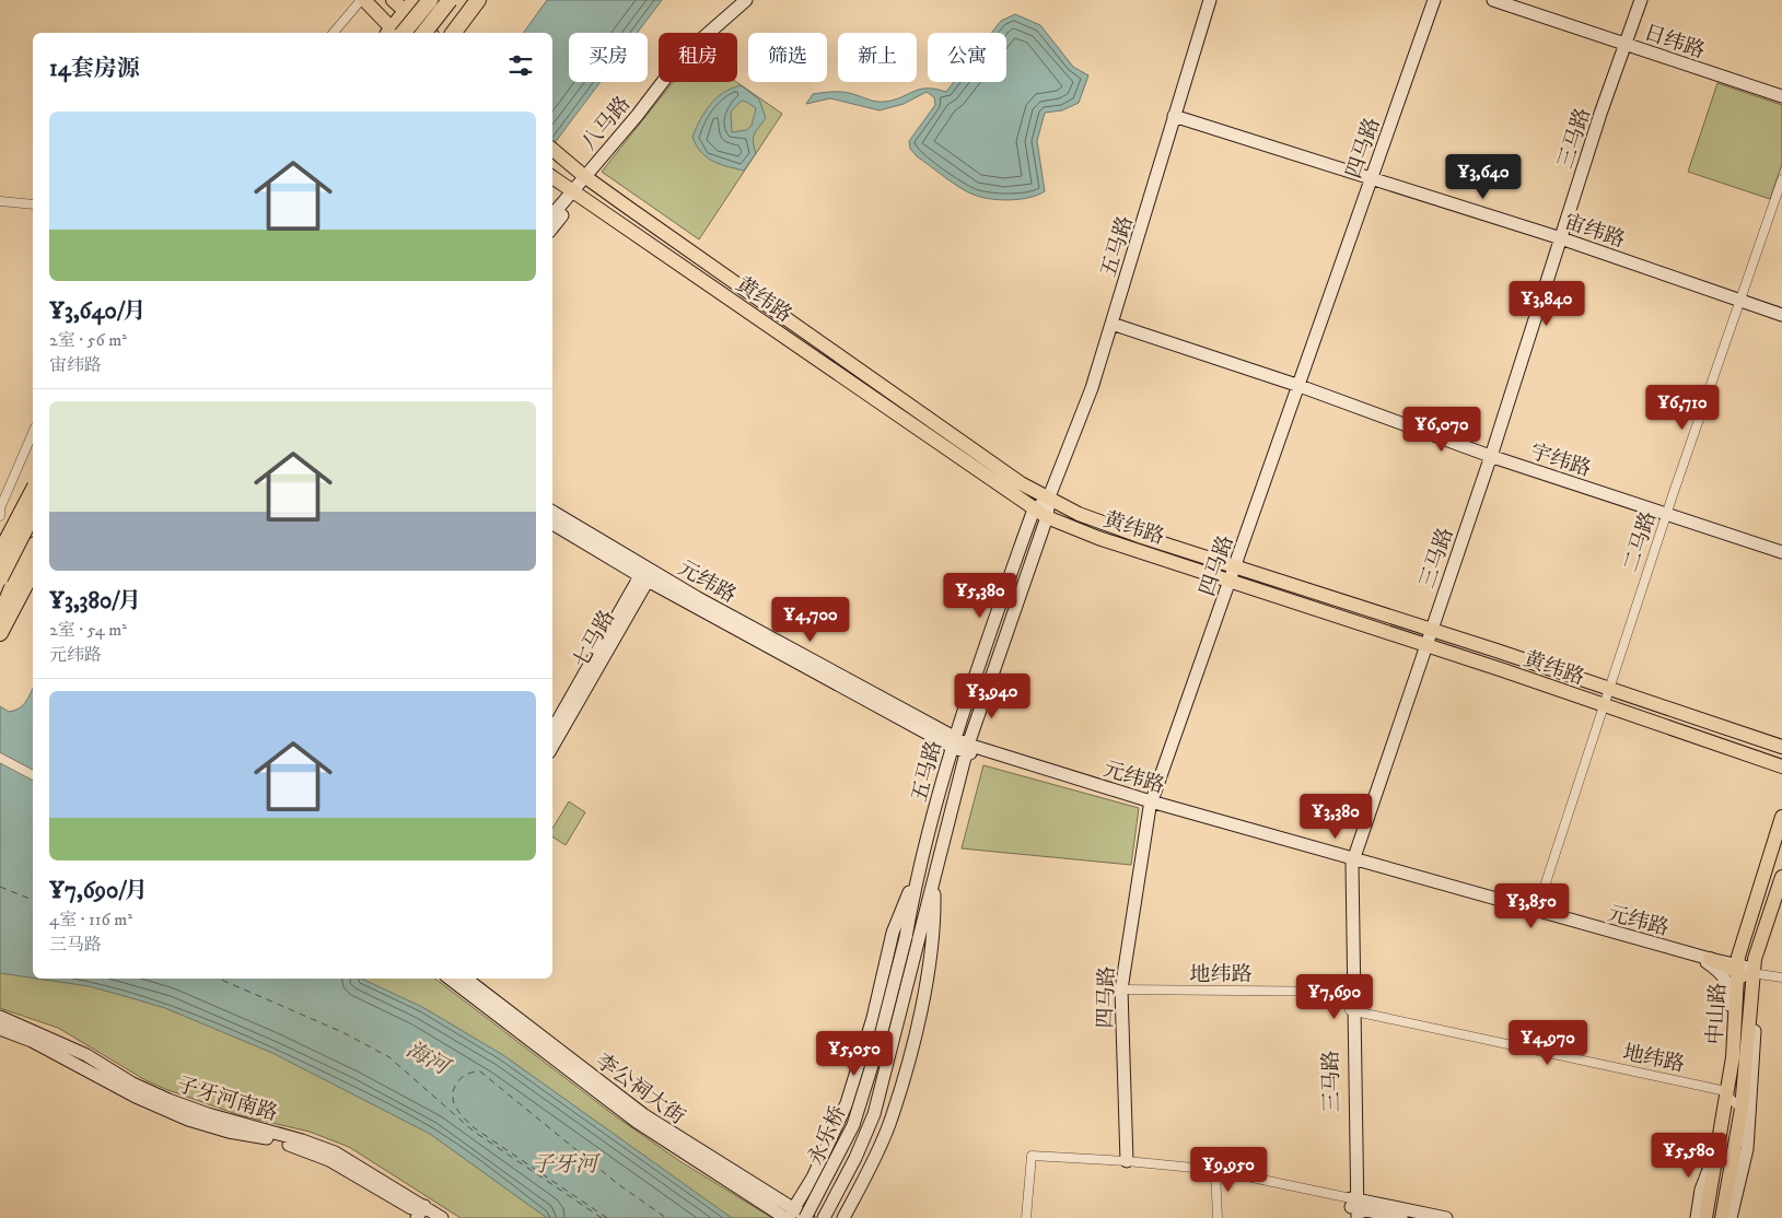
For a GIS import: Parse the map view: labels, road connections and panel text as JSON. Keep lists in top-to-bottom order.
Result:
{
  "streets": {
    "main road": ["黄纬路", "中山路"],
    "street": [
      "日纬路",
      "八马路",
      "三马路",
      "四马路",
      "宙纬路",
      "五马路",
      "宇纬路",
      "二马路",
      "元纬路",
      "七马路",
      "地纬路",
      "李公祠大街",
      "子牙河南路",
      "永乐桥"
    ]
  },
  "crossings": [
    ["日纬路", "三马路"],
    ["八马路", "黄纬路"],
    ["三马路", "宙纬路"],
    ["三马路", "黄纬路"],
    ["三马路", "宇纬路"],
    ["三马路", "元纬路"],
    ["三马路", "地纬路"],
    ["四马路", "宙纬路"],
    ["四马路", "黄纬路"],
    ["四马路", "宇纬路"],
    ["四马路", "元纬路"],
    ["四马路", "地纬路"],
    ["宙纬路", "五马路"],
    ["宙纬路", "二马路"],
    ["五马路", "黄纬路"],
    ["五马路", "宇纬路"],
    ["五马路", "元纬路"],
    ["五马路", "永乐桥"],
    ["黄纬路", "二马路"],
    ["宇纬路", "二马路"],
    ["二马路", "元纬路"],
    ["元纬路", "七马路"],
    ["地纬路", "中山路"],
    ["李公祠大街", "永乐桥"]
  ],
  "water": ["海河", "子牙河"],
  "page": {
    "chip": [
      "买房",
      "租房",
      "筛选",
      "新上",
      "公寓"
    ],
    "heading": "14套房源",
    "list": [
      {
        "name": "¥3,640/月",
        "note": "2室 · 56 m² · 宙纬路"
      },
      {
        "name": "¥3,380/月",
        "note": "2室 · 54 m² · 元纬路"
      },
      {
        "name": "¥7,690/月",
        "note": "4室 · 116 m² · 三马路"
      }
    ],
    "price": [
      "¥3,640",
      "¥3,840",
      "¥6,710",
      "¥6,070",
      "¥5,380",
      "¥4,700",
      "¥3,940",
      "¥3,380",
      "¥3,850",
      "¥7,690",
      "¥4,970",
      "¥5,050",
      "¥5,580",
      "¥9,950"
    ]
  }
}
